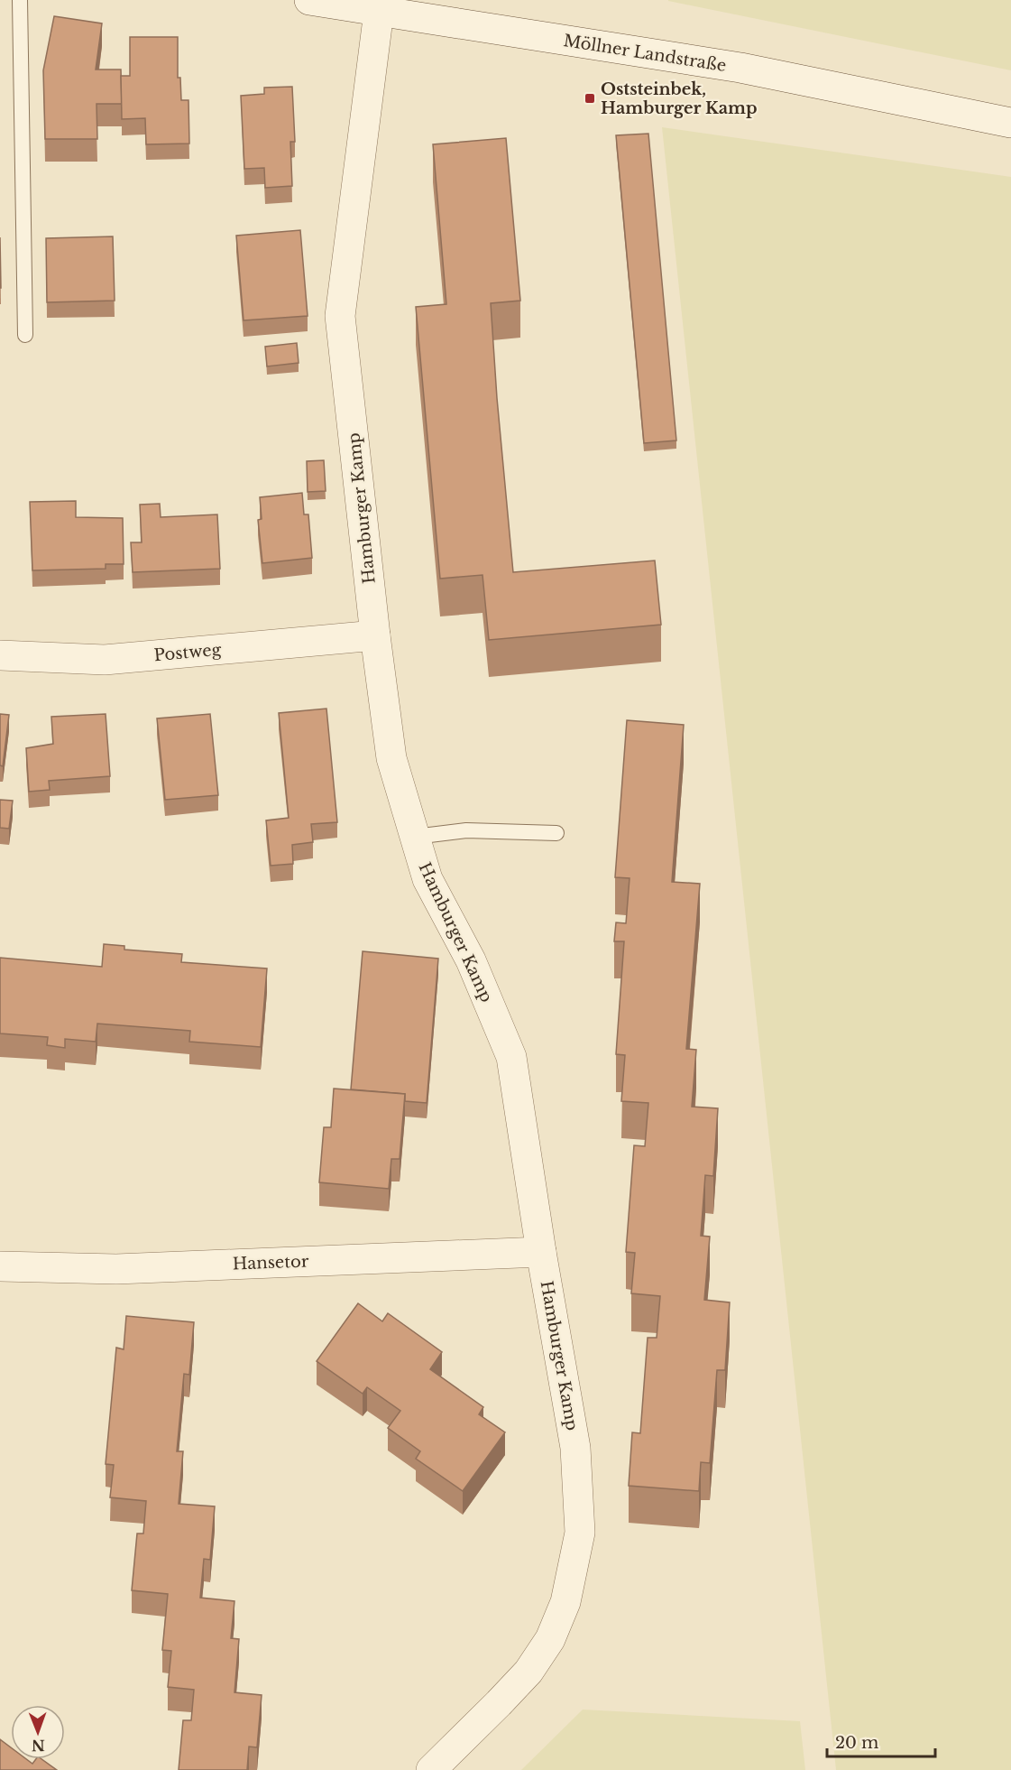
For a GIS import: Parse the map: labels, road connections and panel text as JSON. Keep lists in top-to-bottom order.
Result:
{
  "streets": {
    "street": [
      "Möllner Landstraße",
      "Hamburger Kamp",
      "Postweg",
      "Hansetor"
    ]
  },
  "crossings": [
    ["Möllner Landstraße", "Hamburger Kamp"],
    ["Hamburger Kamp", "Postweg"],
    ["Hamburger Kamp", "Hansetor"]
  ],
  "places": {
    "transit": ["Oststeinbek, Hamburger Kamp"]
  },
  "scale_bar": "20 m",
  "north": "bottom"
}
